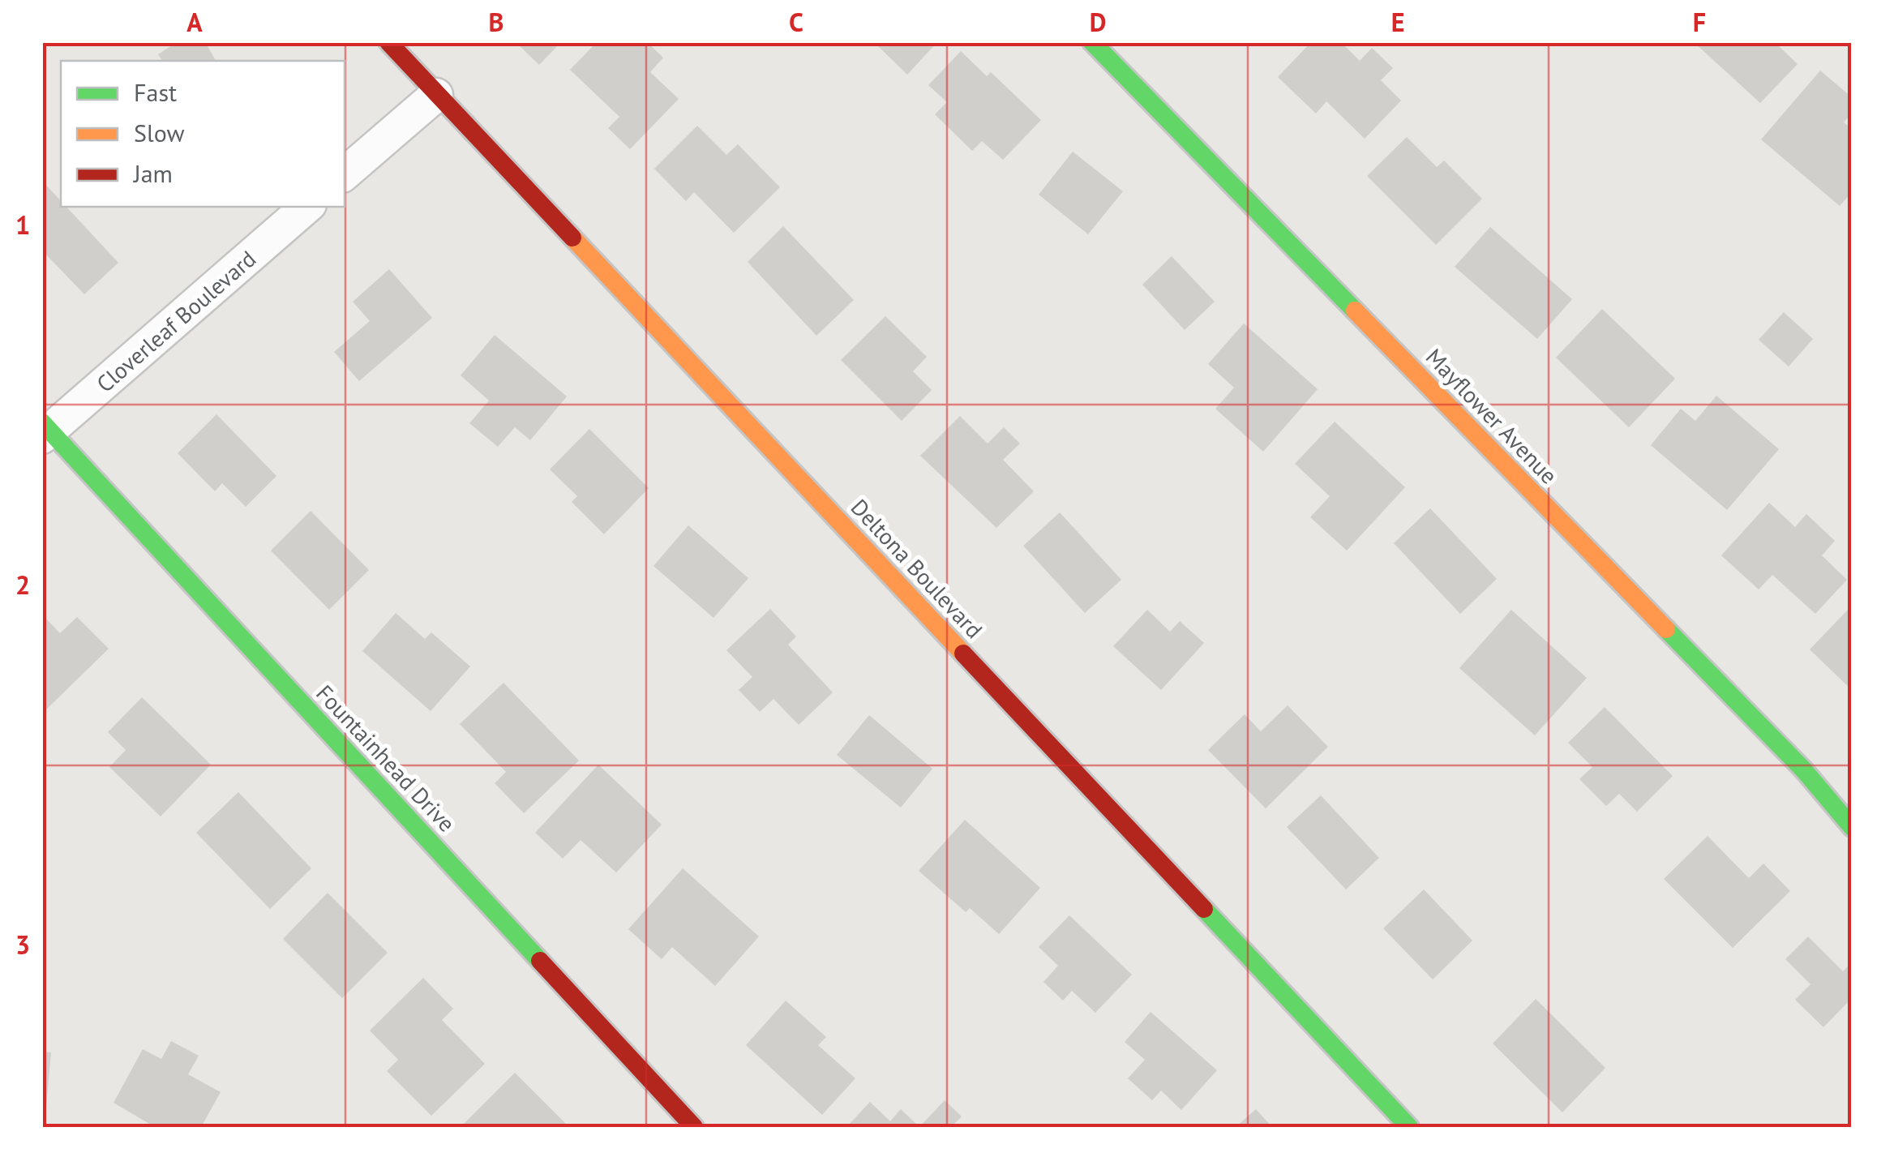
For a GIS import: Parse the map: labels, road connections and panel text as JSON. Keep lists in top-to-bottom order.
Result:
{
  "streets": {
    "street": [
      "Cloverleaf Boulevard",
      "Mayflower Avenue",
      "Deltona Boulevard",
      "Fountainhead Drive"
    ]
  },
  "crossings": [
    ["Cloverleaf Boulevard", "Fountainhead Drive"]
  ],
  "legend": ["Fast", "Slow", "Jam"],
  "grid": {
    "columns": [
      "A",
      "B",
      "C",
      "D",
      "E",
      "F"
    ],
    "rows": ["1", "2", "3"]
  }
}
